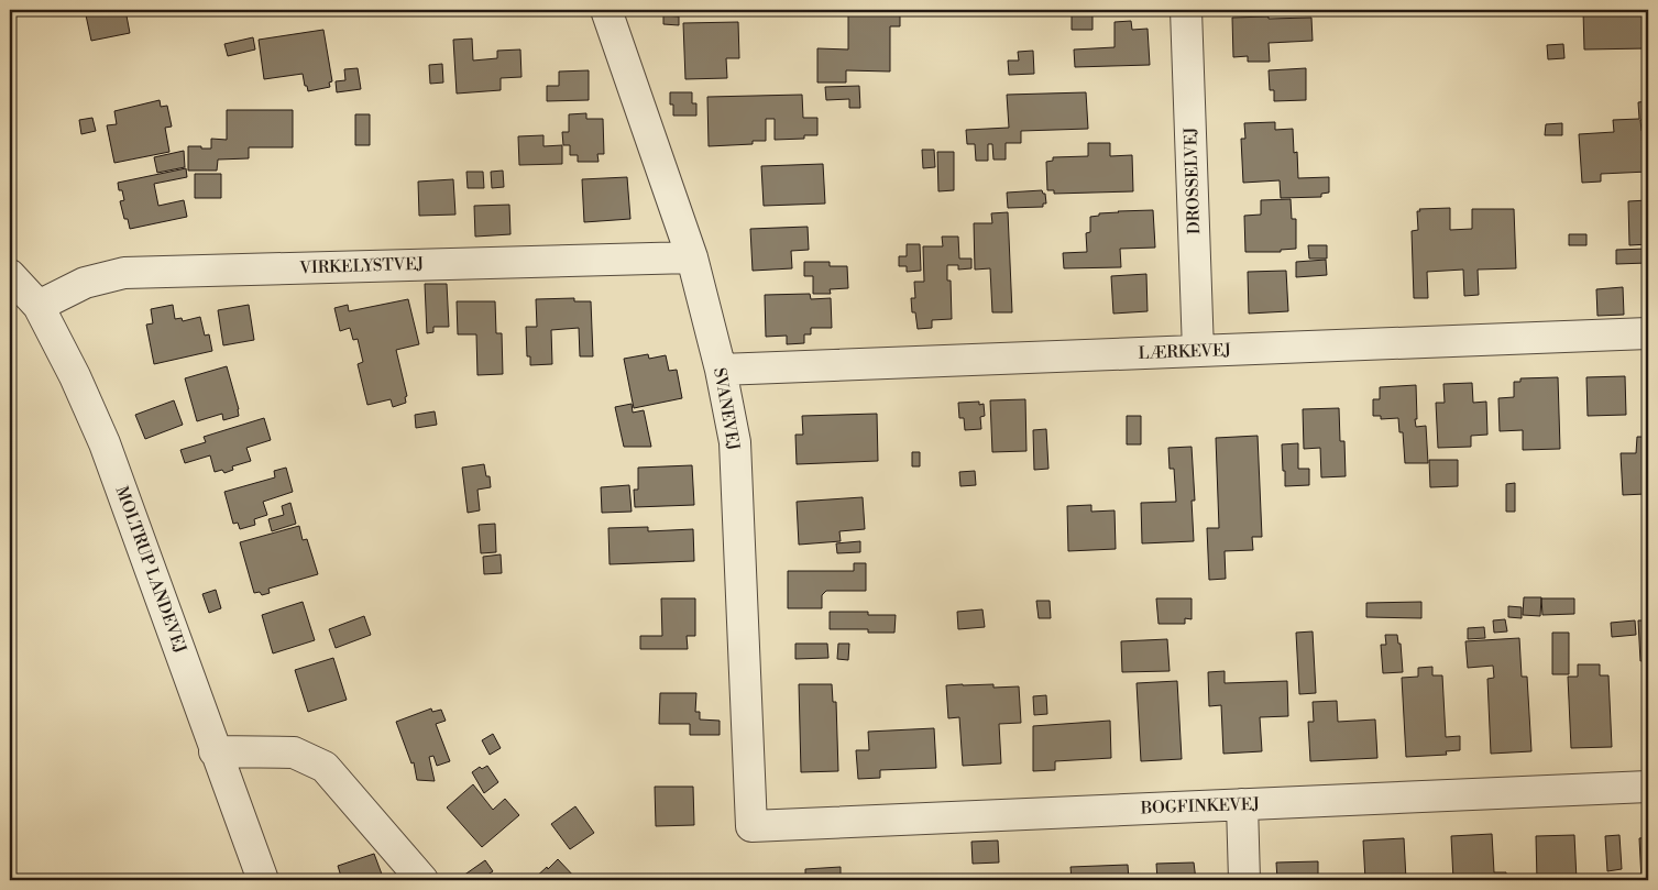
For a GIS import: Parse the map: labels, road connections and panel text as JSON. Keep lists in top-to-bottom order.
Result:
{
  "streets": {
    "street": [
      "DROSSELVEJ",
      "VIRKELYSTVEJ",
      "LÆRKEVEJ",
      "SVANEVEJ",
      "MOLTRUP LANDEVEJ",
      "BOGFINKEVEJ"
    ]
  },
  "crossings": [
    ["DROSSELVEJ", "LÆRKEVEJ"],
    ["VIRKELYSTVEJ", "SVANEVEJ"],
    ["VIRKELYSTVEJ", "MOLTRUP LANDEVEJ"],
    ["LÆRKEVEJ", "SVANEVEJ"],
    ["SVANEVEJ", "BOGFINKEVEJ"]
  ]
}
